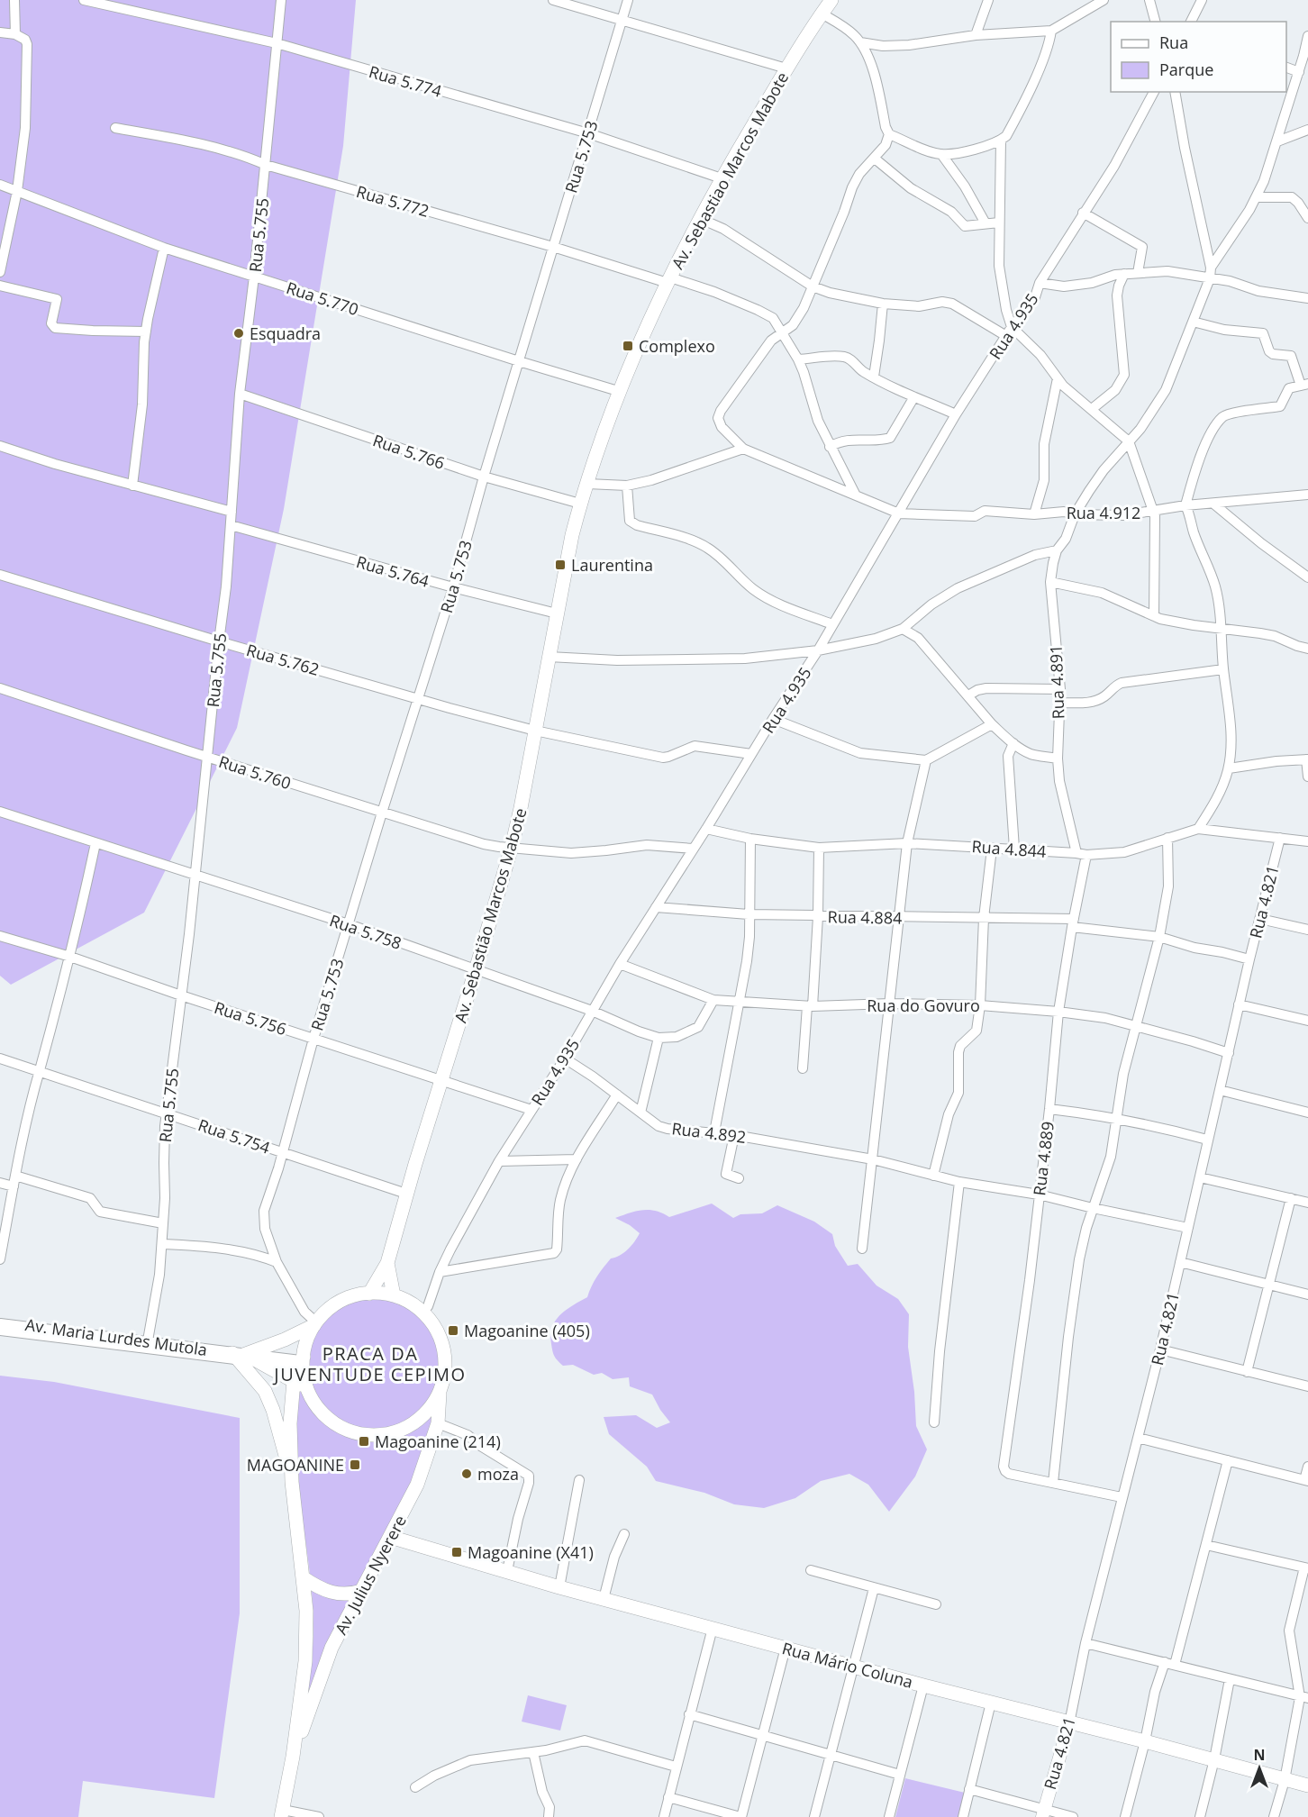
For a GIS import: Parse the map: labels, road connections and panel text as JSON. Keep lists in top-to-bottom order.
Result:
{
  "streets": {
    "main road": [
      "Av. Sebastiao Marcos Mabote",
      "Av. Sebastião Marcos Mabote",
      "Av. Maria Lurdes Mutola",
      "Av. Julius Nyerere",
      "Rua Mário Coluna"
    ],
    "street": [
      "Rua 5.774",
      "Rua 5.753",
      "Rua 5.772",
      "Rua 5.755",
      "Rua 5.770",
      "Rua 4.935",
      "Rua 5.766",
      "Rua 4.912",
      "Rua 5.764",
      "Rua 5.762",
      "Rua 4.891",
      "Rua 5.760",
      "Rua 4.844",
      "Rua 4.821",
      "Rua 4.884",
      "Rua 5.758",
      "Rua do Govuro",
      "Rua 5.756",
      "Rua 4.892",
      "Rua 5.754",
      "Rua 4.889"
    ]
  },
  "crossings": [
    ["Rua 5.774", "Rua 5.753"],
    ["Rua 5.774", "Av. Sebastiao Marcos Mabote"],
    ["Rua 5.774", "Rua 5.755"],
    ["Rua 5.753", "Rua 5.772"],
    ["Rua 5.753", "Rua 5.770"],
    ["Rua 5.753", "Rua 4.935"],
    ["Rua 5.753", "Rua 5.766"],
    ["Rua 5.753", "Rua 5.764"],
    ["Rua 5.753", "Rua 5.762"],
    ["Rua 5.753", "Rua 5.760"],
    ["Rua 5.753", "Av. Sebastião Marcos Mabote"],
    ["Rua 5.753", "Rua 5.758"],
    ["Rua 5.753", "Rua 5.756"],
    ["Rua 5.753", "Rua 5.754"],
    ["Rua 5.753", "Av. Julius Nyerere"],
    ["Av. Sebastiao Marcos Mabote", "Rua 5.772"],
    ["Av. Sebastiao Marcos Mabote", "Rua 5.770"],
    ["Av. Sebastiao Marcos Mabote", "Rua 5.766"],
    ["Av. Sebastiao Marcos Mabote", "Av. Sebastião Marcos Mabote"],
    ["Rua 5.772", "Rua 5.755"],
    ["Rua 5.755", "Rua 5.770"],
    ["Rua 5.755", "Rua 5.766"],
    ["Rua 5.755", "Rua 5.764"],
    ["Rua 5.755", "Rua 5.762"],
    ["Rua 5.755", "Rua 5.760"],
    ["Rua 5.755", "Rua 5.758"],
    ["Rua 5.755", "Rua 5.756"],
    ["Rua 5.755", "Rua 5.754"],
    ["Rua 5.755", "Av. Maria Lurdes Mutola"],
    ["Rua 4.935", "Rua 4.912"],
    ["Rua 4.935", "Rua 5.762"],
    ["Rua 4.935", "Rua 5.760"],
    ["Rua 4.935", "Rua 4.844"],
    ["Rua 4.935", "Av. Sebastião Marcos Mabote"],
    ["Rua 4.935", "Rua 4.884"],
    ["Rua 4.935", "Rua 5.758"],
    ["Rua 4.935", "Rua do Govuro"],
    ["Rua 4.935", "Rua 5.756"],
    ["Rua 4.935", "Rua 4.892"],
    ["Rua 4.935", "Av. Julius Nyerere"],
    ["Rua 4.912", "Rua 4.891"],
    ["Rua 5.764", "Av. Sebastião Marcos Mabote"],
    ["Rua 5.762", "Av. Sebastião Marcos Mabote"],
    ["Rua 4.891", "Rua 4.844"],
    ["Rua 4.891", "Rua 4.889"],
    ["Rua 5.760", "Av. Sebastião Marcos Mabote"],
    ["Rua 4.844", "Rua 4.821"],
    ["Rua 4.844", "Rua 4.889"],
    ["Rua 4.821", "Rua 4.884"],
    ["Rua 4.821", "Rua do Govuro"],
    ["Rua 4.821", "Rua 4.892"],
    ["Rua 4.821", "Rua Mário Coluna"],
    ["Av. Sebastião Marcos Mabote", "Rua 5.758"],
    ["Av. Sebastião Marcos Mabote", "Rua 5.756"],
    ["Av. Sebastião Marcos Mabote", "Rua 5.754"],
    ["Av. Sebastião Marcos Mabote", "Av. Julius Nyerere"],
    ["Rua 4.884", "Rua 4.889"],
    ["Rua 5.758", "Rua do Govuro"],
    ["Rua do Govuro", "Rua 4.889"],
    ["Rua 4.892", "Rua 4.889"],
    ["Av. Julius Nyerere", "Rua Mário Coluna"]
  ],
  "districts": ["PRACA DA JUVENTUDE CEPIMO"],
  "places": {
    "other": ["Esquadra", "moza"],
    "transit": [
      "Complexo",
      "Laurentina",
      "Magoanine (405)",
      "Magoanine (214)",
      "MAGOANINE",
      "Magoanine (X41)"
    ]
  },
  "legend": ["Rua", "Parque"],
  "north": "top"
}
